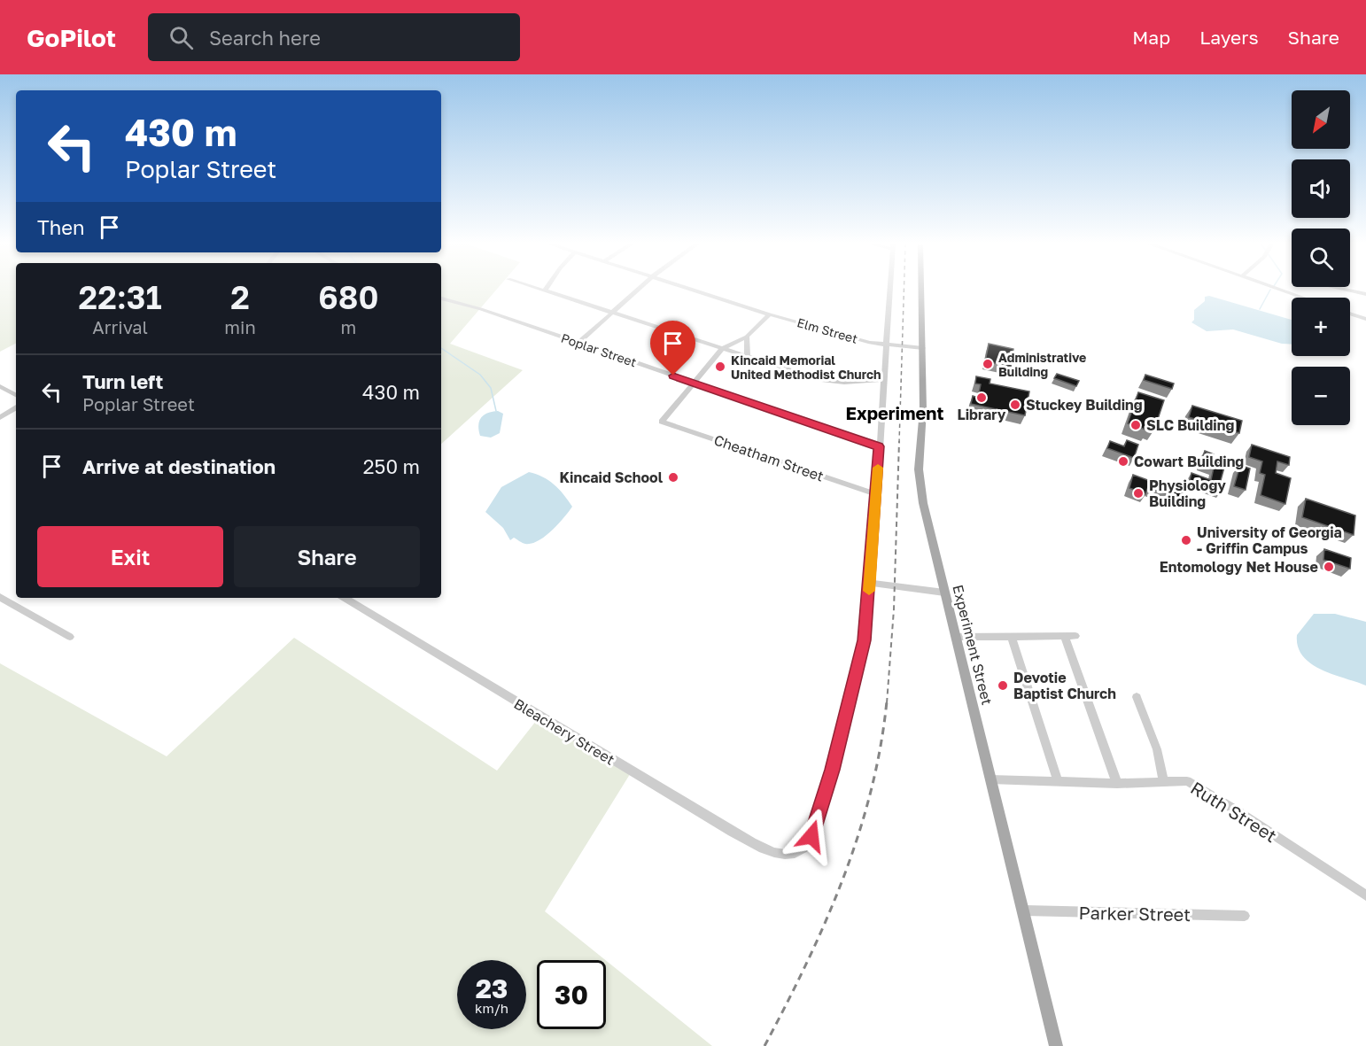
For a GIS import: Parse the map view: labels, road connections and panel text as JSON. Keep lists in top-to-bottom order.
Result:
{
  "streets": {
    "main road": ["Experiment Street"],
    "street": [
      "Elm Street",
      "Poplar Street",
      "Cheatham Street",
      "Bleachery Street",
      "Ruth Street",
      "Parker Street"
    ]
  },
  "crossings": [
    ["Elm Street", "Experiment Street"],
    ["Poplar Street", "Cheatham Street"],
    ["Experiment Street", "Ruth Street"],
    ["Experiment Street", "Parker Street"]
  ],
  "districts": ["Experiment"],
  "places": [
    "Administrative Building",
    "Kincaid Memorial United Methodist Church",
    "Library",
    "Stuckey Building",
    "SLC Building",
    "Cowart Building",
    "Kincaid School",
    "Physiology Building",
    "University of Georgia - Griffin Campus",
    "Entomology Net House",
    "Devotie Baptist Church"
  ],
  "north": "bottom left",
  "page": {
    "header": "GoPilot",
    "search": "Search here",
    "nav": ["Map", "Layers", "Share"],
    "map_buttons": ["+", "−"],
    "turn": ["430 m", "Poplar Street"],
    "then": "Then",
    "eta": [
      "22:31",
      "Arrival",
      "2",
      "min",
      "680",
      "m"
    ],
    "list": [
      {
        "name": "Turn left",
        "note": "Poplar Street",
        "value": "430 m"
      },
      {
        "name": "Arrive at destination",
        "value": "250 m"
      }
    ],
    "buttons": ["Exit", "Share"],
    "speed": "23 km/h",
    "limit": "30"
  }
}
